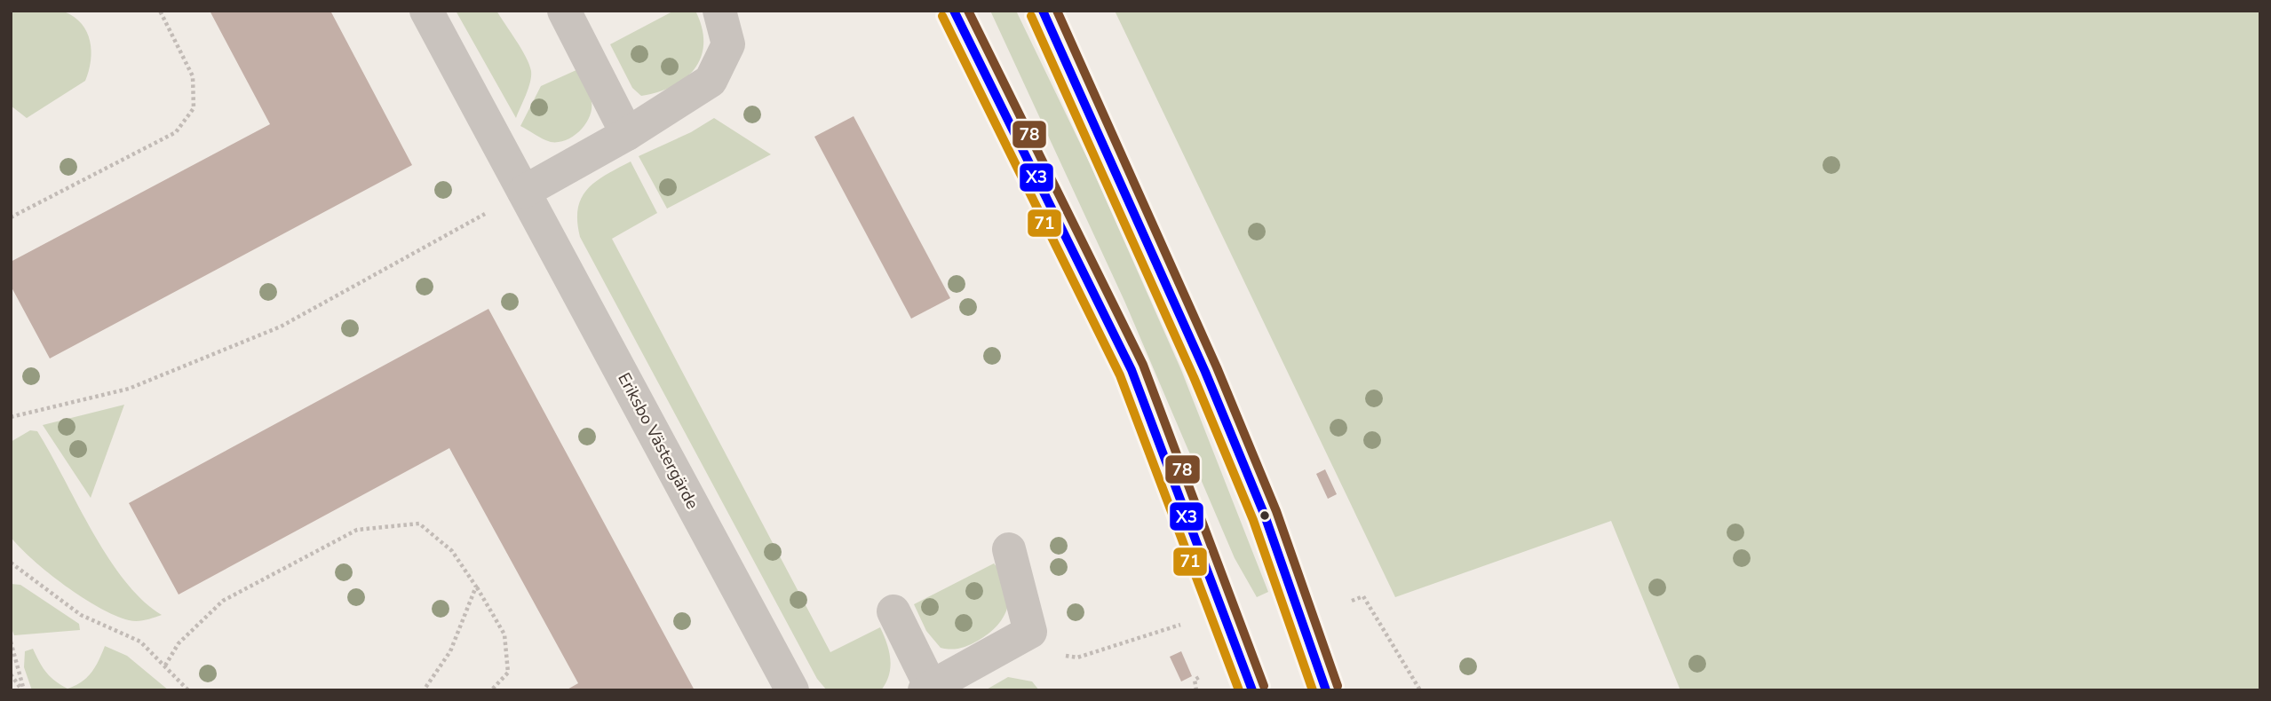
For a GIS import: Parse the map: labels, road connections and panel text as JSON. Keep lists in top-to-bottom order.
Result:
{
  "streets": {
    "street": ["Eriksbo Västergärde"]
  },
  "lines": ["transit line X3", "transit line 78", "transit line 71"]
}
